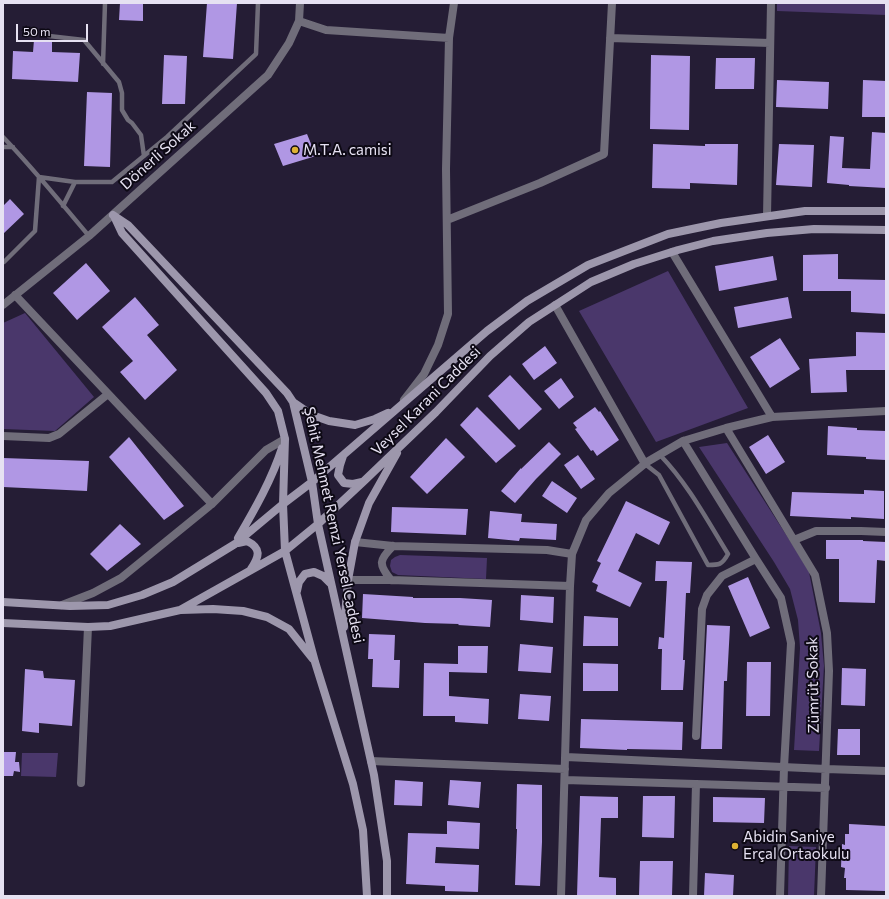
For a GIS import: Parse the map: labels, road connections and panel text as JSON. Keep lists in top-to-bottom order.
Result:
{
  "streets": {
    "main road": ["Veysel Karani Caddesi", "Şehit Mehmet Remzi Yersel Caddesi"],
    "street": ["Dönerli Sokak", "Zümrüt Sokak"]
  },
  "crossings": [
    ["Dönerli Sokak", "Şehit Mehmet Remzi Yersel Caddesi"],
    ["Veysel Karani Caddesi", "Şehit Mehmet Remzi Yersel Caddesi"]
  ],
  "places": ["M.T.A. camisi", "Abidin Saniye Erçal Ortaokulu"],
  "scale_bar": "50 m"
}
